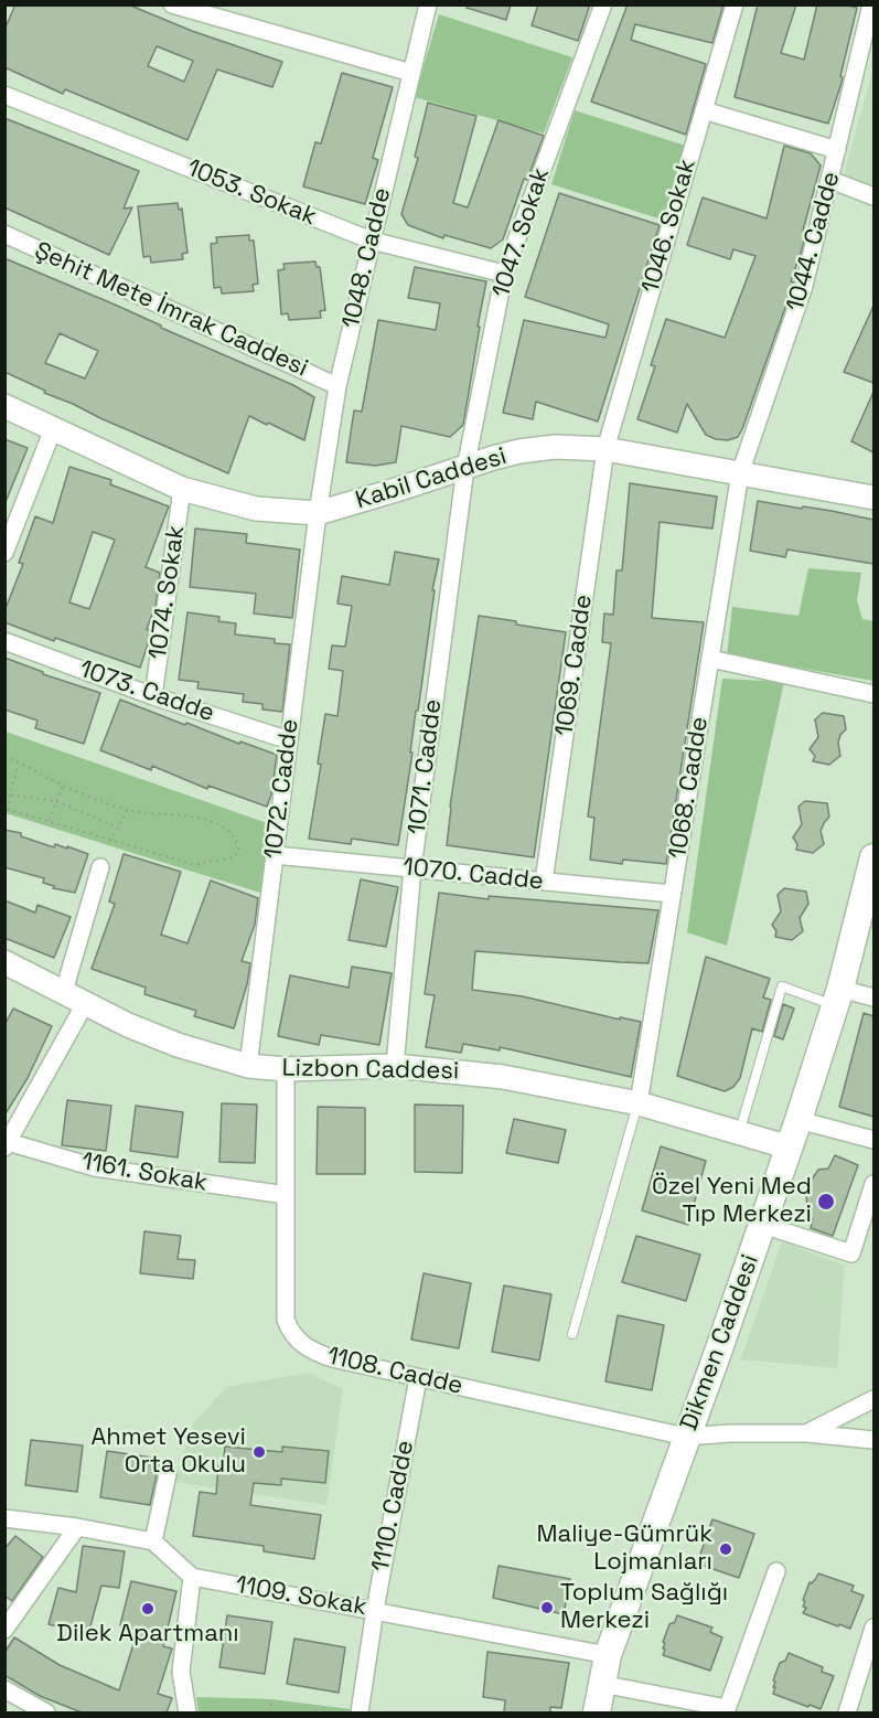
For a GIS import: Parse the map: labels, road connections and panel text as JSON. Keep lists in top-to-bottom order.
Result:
{
  "streets": {
    "main road": ["Kabil Caddesi", "Lizbon Caddesi", "Dikmen Caddesi"],
    "street": [
      "1053. Sokak",
      "1046. Sokak",
      "1047. Sokak",
      "1044. Cadde",
      "1048. Cadde",
      "Şehit Mete İmrak Caddesi",
      "1074. Sokak",
      "1069. Cadde",
      "1073. Cadde",
      "1071. Cadde",
      "1068. Cadde",
      "1072. Cadde",
      "1070. Cadde",
      "1161. Sokak",
      "1108. Cadde",
      "1110. Cadde",
      "1109. Sokak"
    ]
  },
  "crossings": [
    ["1053. Sokak", "1047. Sokak"],
    ["1053. Sokak", "1048. Cadde"],
    ["1046. Sokak", "Kabil Caddesi"],
    ["1046. Sokak", "1069. Cadde"],
    ["1047. Sokak", "Kabil Caddesi"],
    ["1047. Sokak", "1071. Cadde"],
    ["1044. Cadde", "Kabil Caddesi"],
    ["1044. Cadde", "1068. Cadde"],
    ["1048. Cadde", "Şehit Mete İmrak Caddesi"],
    ["1048. Cadde", "Kabil Caddesi"],
    ["1048. Cadde", "1072. Cadde"],
    ["Kabil Caddesi", "1074. Sokak"],
    ["Kabil Caddesi", "1069. Cadde"],
    ["Kabil Caddesi", "1071. Cadde"],
    ["Kabil Caddesi", "1068. Cadde"],
    ["Kabil Caddesi", "1072. Cadde"],
    ["1074. Sokak", "1073. Cadde"],
    ["1069. Cadde", "1070. Cadde"],
    ["1073. Cadde", "1072. Cadde"],
    ["1071. Cadde", "1070. Cadde"],
    ["1071. Cadde", "Lizbon Caddesi"],
    ["1068. Cadde", "1070. Cadde"],
    ["1068. Cadde", "Lizbon Caddesi"],
    ["1072. Cadde", "1070. Cadde"],
    ["1072. Cadde", "Lizbon Caddesi"],
    ["Lizbon Caddesi", "Dikmen Caddesi"],
    ["Lizbon Caddesi", "1108. Cadde"],
    ["1161. Sokak", "1108. Cadde"],
    ["Dikmen Caddesi", "1108. Cadde"],
    ["Dikmen Caddesi", "1109. Sokak"],
    ["1108. Cadde", "1110. Cadde"],
    ["1110. Cadde", "1109. Sokak"]
  ],
  "places": [
    "Özel Yeni Med Tıp Merkezi",
    "Ahmet Yesevi Orta Okulu",
    "Maliye-Gümrük Lojmanları",
    "Toplum Sağlığı Merkezi",
    "Dilek Apartmanı"
  ]
}
